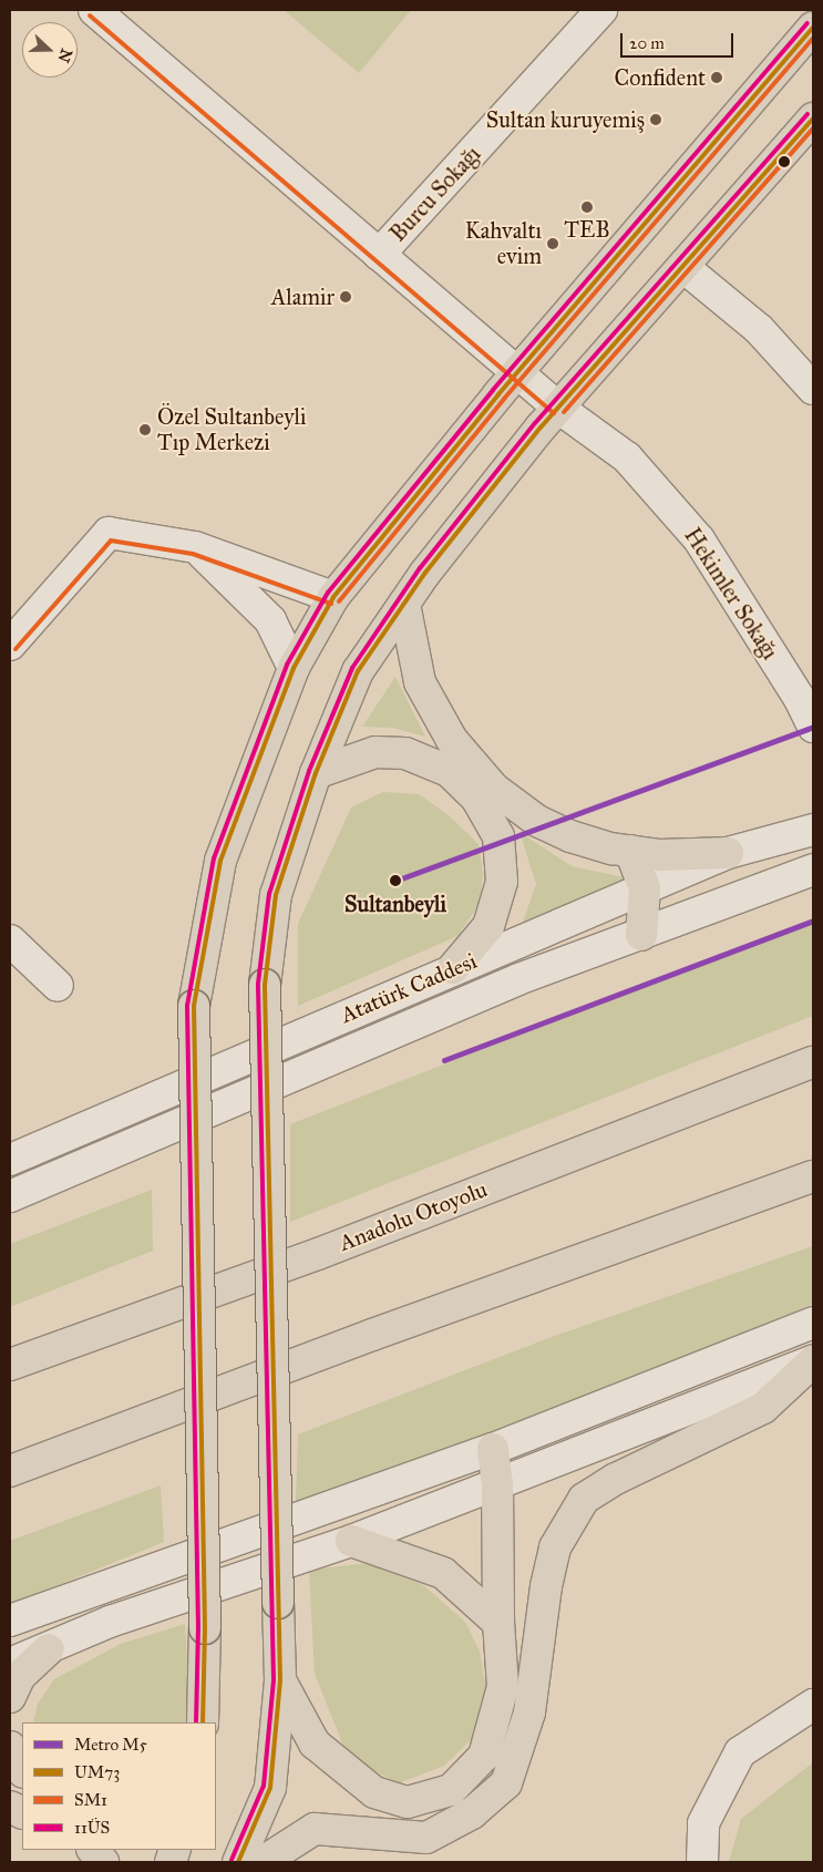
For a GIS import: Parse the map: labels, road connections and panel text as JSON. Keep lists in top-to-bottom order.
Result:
{
  "streets": {
    "main road": ["Anadolu Otoyolu"],
    "street": ["Burcu Sokağı", "Hekimler Sokağı", "Atatürk Caddesi"]
  },
  "crossings": [
    ["Burcu Sokağı", "Hekimler Sokağı"]
  ],
  "places": [
    "Confident",
    "Sultan kuruyemiş",
    "TEB",
    "Kahvaltı evim",
    "Alamir",
    "Özel Sultanbeyli Tıp Merkezi",
    "Sultanbeyli"
  ],
  "lines": [
    "transit line SM1",
    "transit line 11ÜS",
    "transit line UM73",
    "metro line M5"
  ],
  "legend": [
    "Metro M5",
    "UM73",
    "SM1",
    "11ÜS"
  ],
  "scale_bar": "20 m",
  "north": "right"
}
